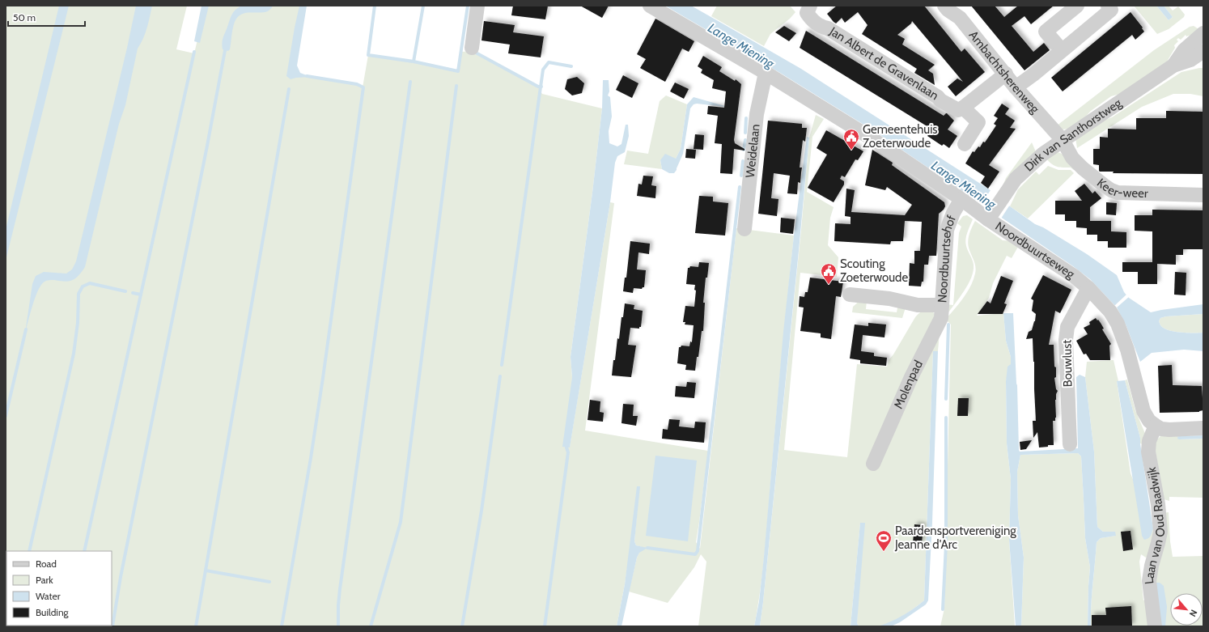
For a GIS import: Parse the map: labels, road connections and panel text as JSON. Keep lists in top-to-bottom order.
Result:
{
  "streets": {
    "street": [
      "Jan Albert de Gravenlaan",
      "Ambachtsherenweg",
      "Dirk van Santhorstweg",
      "Weidelaan",
      "Keer-weer",
      "Noordbuurtseweg",
      "Noordbuurtsehof",
      "Bouwlust",
      "Molenpad",
      "Laan van Oud Raadwijk"
    ]
  },
  "crossings": [
    ["Ambachtsherenweg", "Dirk van Santhorstweg"],
    ["Ambachtsherenweg", "Keer-weer"],
    ["Dirk van Santhorstweg", "Keer-weer"],
    ["Dirk van Santhorstweg", "Noordbuurtseweg"],
    ["Weidelaan", "Noordbuurtseweg"],
    ["Noordbuurtseweg", "Noordbuurtsehof"],
    ["Noordbuurtseweg", "Bouwlust"],
    ["Noordbuurtseweg", "Laan van Oud Raadwijk"],
    ["Noordbuurtsehof", "Molenpad"]
  ],
  "water": ["Lange Miening"],
  "places": {
    "public building": ["Gemeentehuis Zoeterwoude", "Scouting Zoeterwoude"],
    "sports": ["Paardensportvereniging Jeanne d'Arc"]
  },
  "legend": [
    "Road",
    "Park",
    "Water",
    "Building"
  ],
  "scale_bar": "50 m",
  "north": "bottom right"
}
